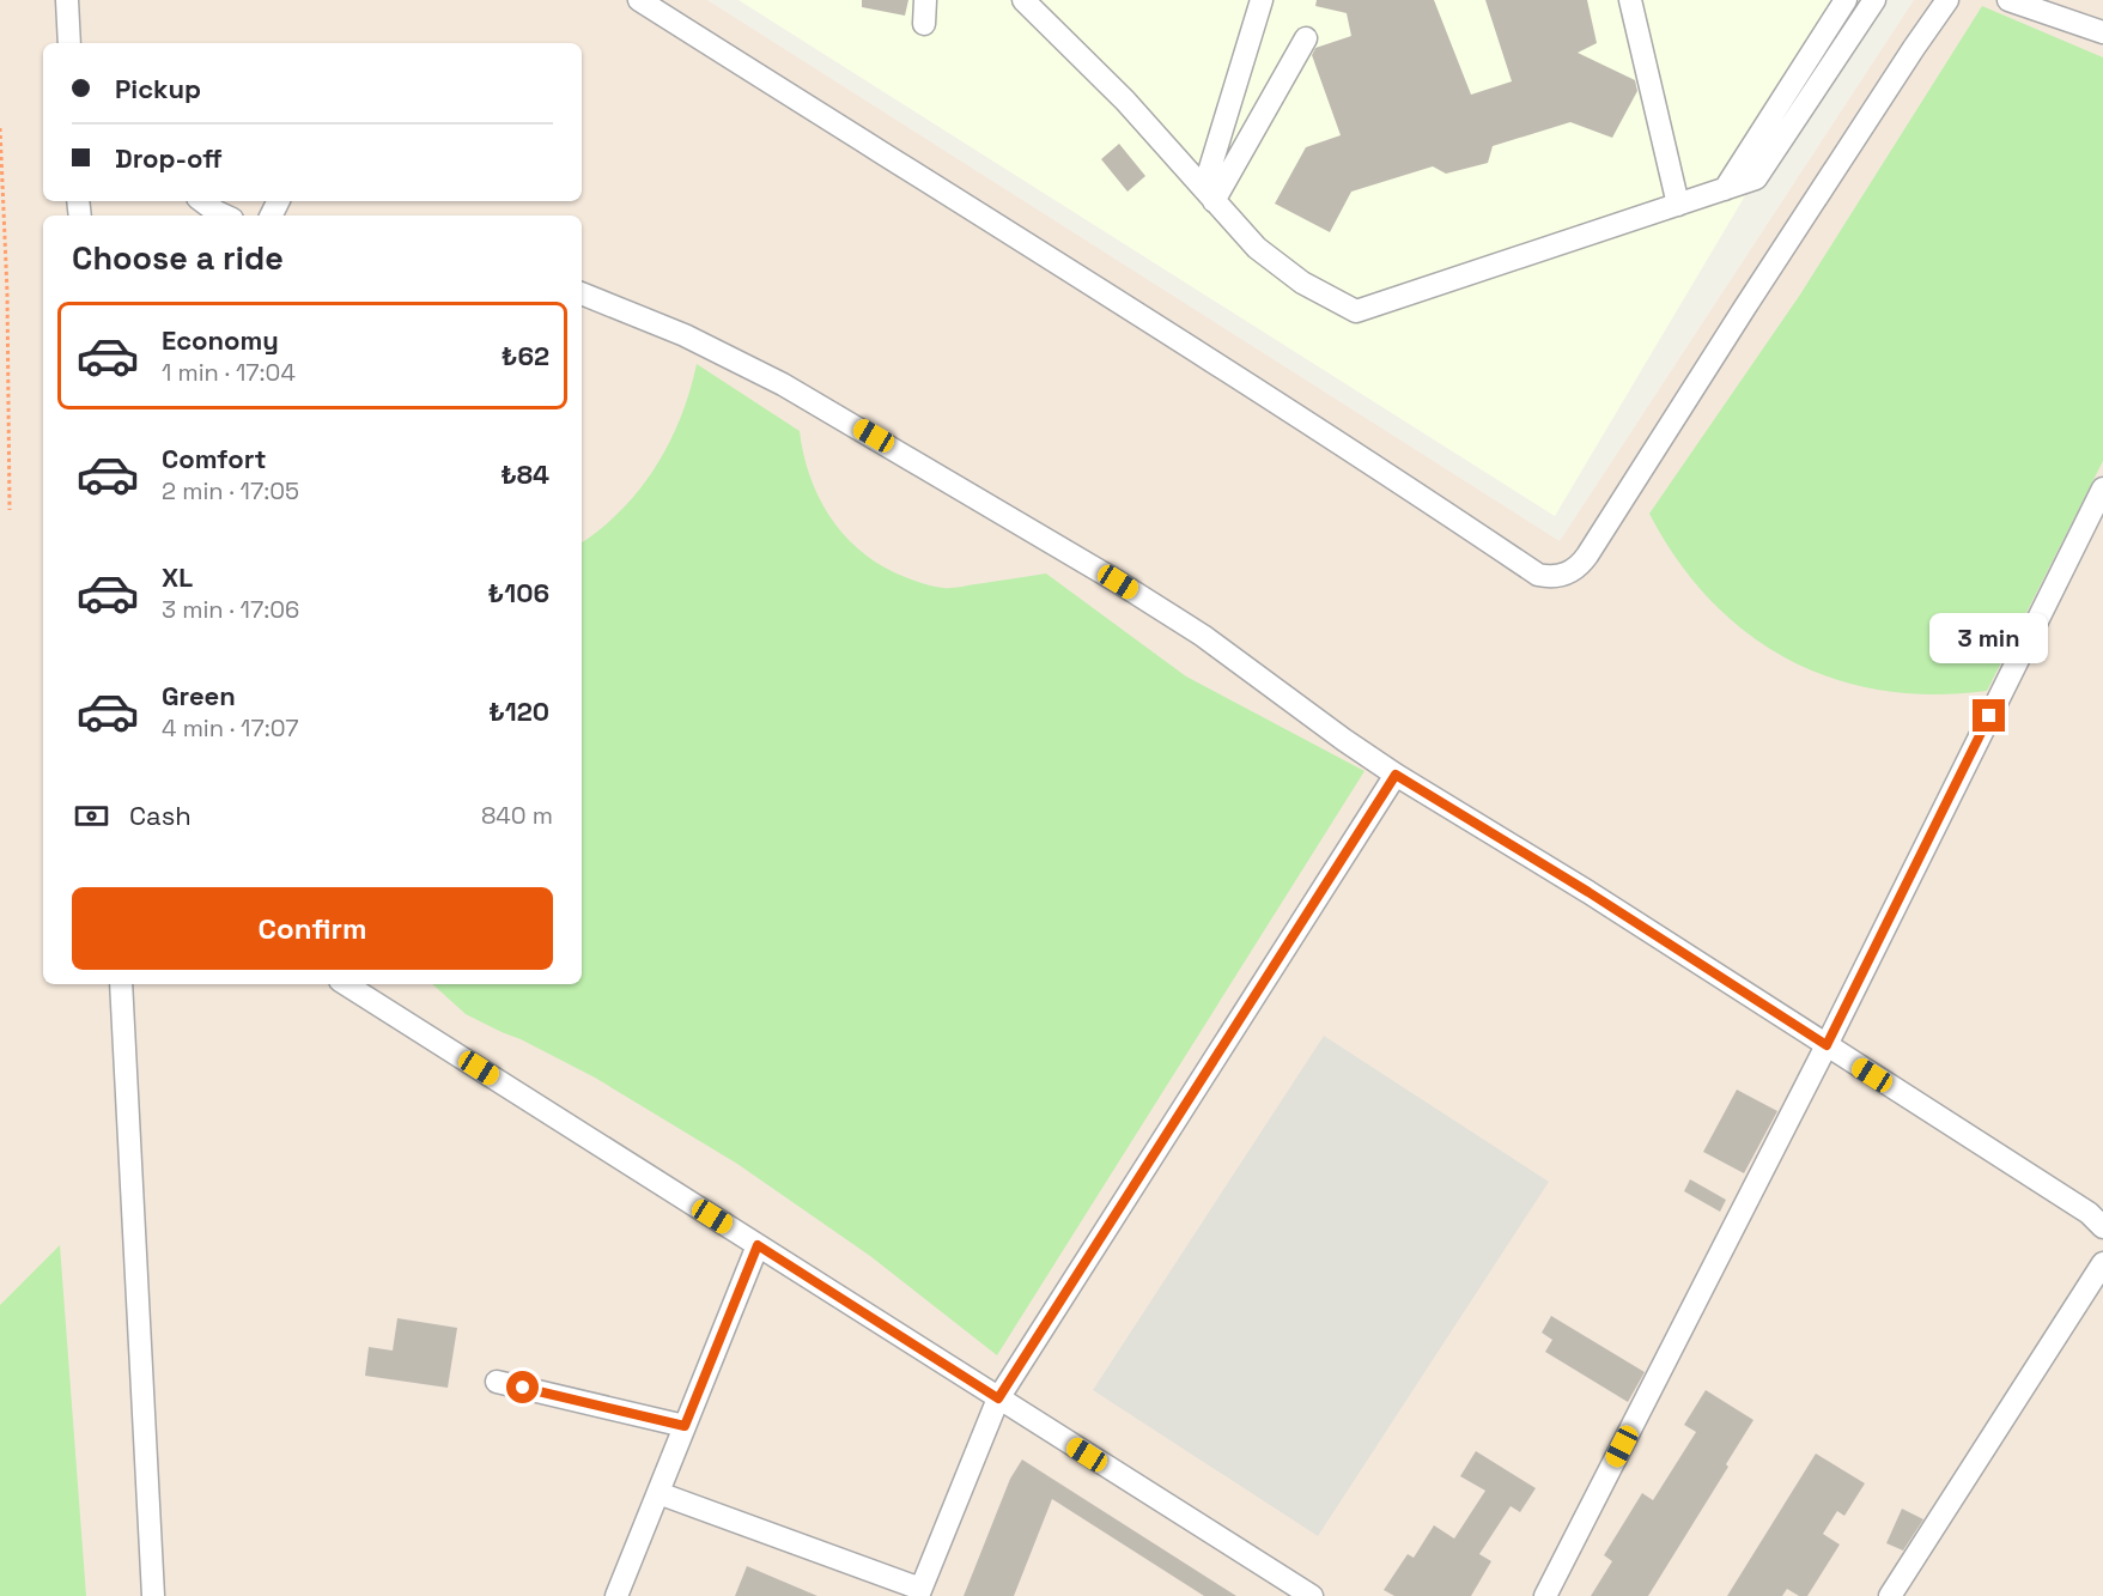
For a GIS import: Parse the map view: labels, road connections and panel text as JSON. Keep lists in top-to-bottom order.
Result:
{
  "page": {
    "banner": ["Pickup", "Drop-off"],
    "heading": "Choose a ride",
    "list": [
      {
        "name": "Economy",
        "note": "1 min · 17:04",
        "value": "₺62"
      },
      {
        "name": "Comfort",
        "note": "2 min · 17:05",
        "value": "₺84"
      },
      {
        "name": "XL",
        "note": "3 min · 17:06",
        "value": "₺106"
      },
      {
        "name": "Green",
        "note": "4 min · 17:07",
        "value": "₺120"
      }
    ],
    "bubble": "3 min",
    "pay": ["Cash", "840 m"],
    "buttons": "Confirm"
  }
}
